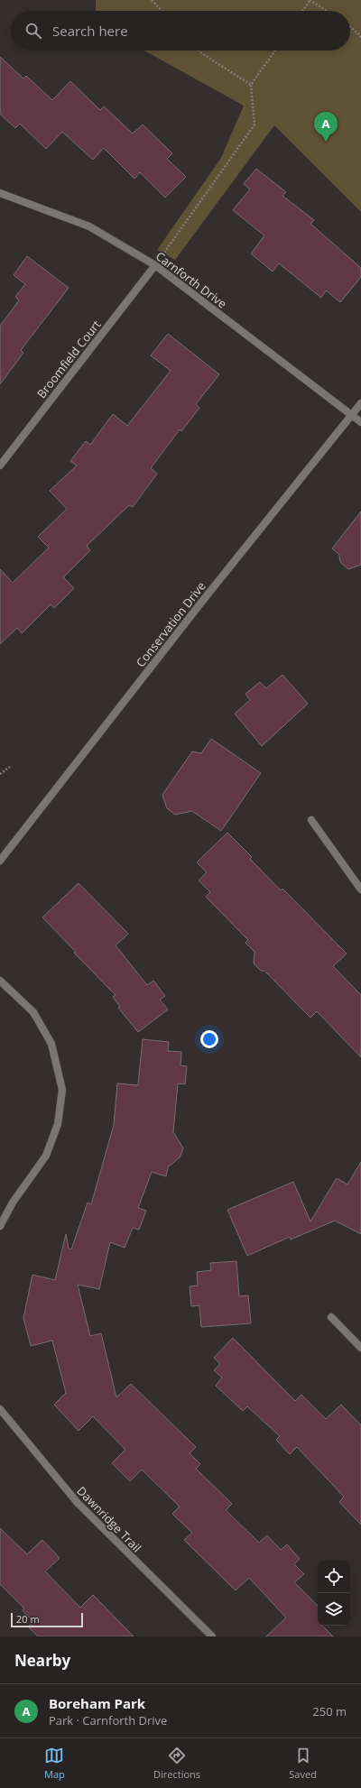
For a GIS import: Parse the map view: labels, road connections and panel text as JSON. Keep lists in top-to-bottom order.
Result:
{
  "streets": {
    "street": [
      "Carnforth Drive",
      "Broomfield Court",
      "Conservation Drive",
      "Dawnridge Trail"
    ]
  },
  "crossings": [
    ["Carnforth Drive", "Broomfield Court"],
    ["Carnforth Drive", "Conservation Drive"]
  ],
  "scale_bar": "20 m",
  "page": {
    "search": "Search here",
    "pins": "A",
    "scale": "20 m",
    "heading": "Nearby",
    "list": [
      {
        "mark": "A",
        "name": "Boreham Park",
        "note": "Park · Carnforth Drive",
        "value": "250 m"
      }
    ],
    "nav": ["Map", "Directions", "Saved"]
  }
}
